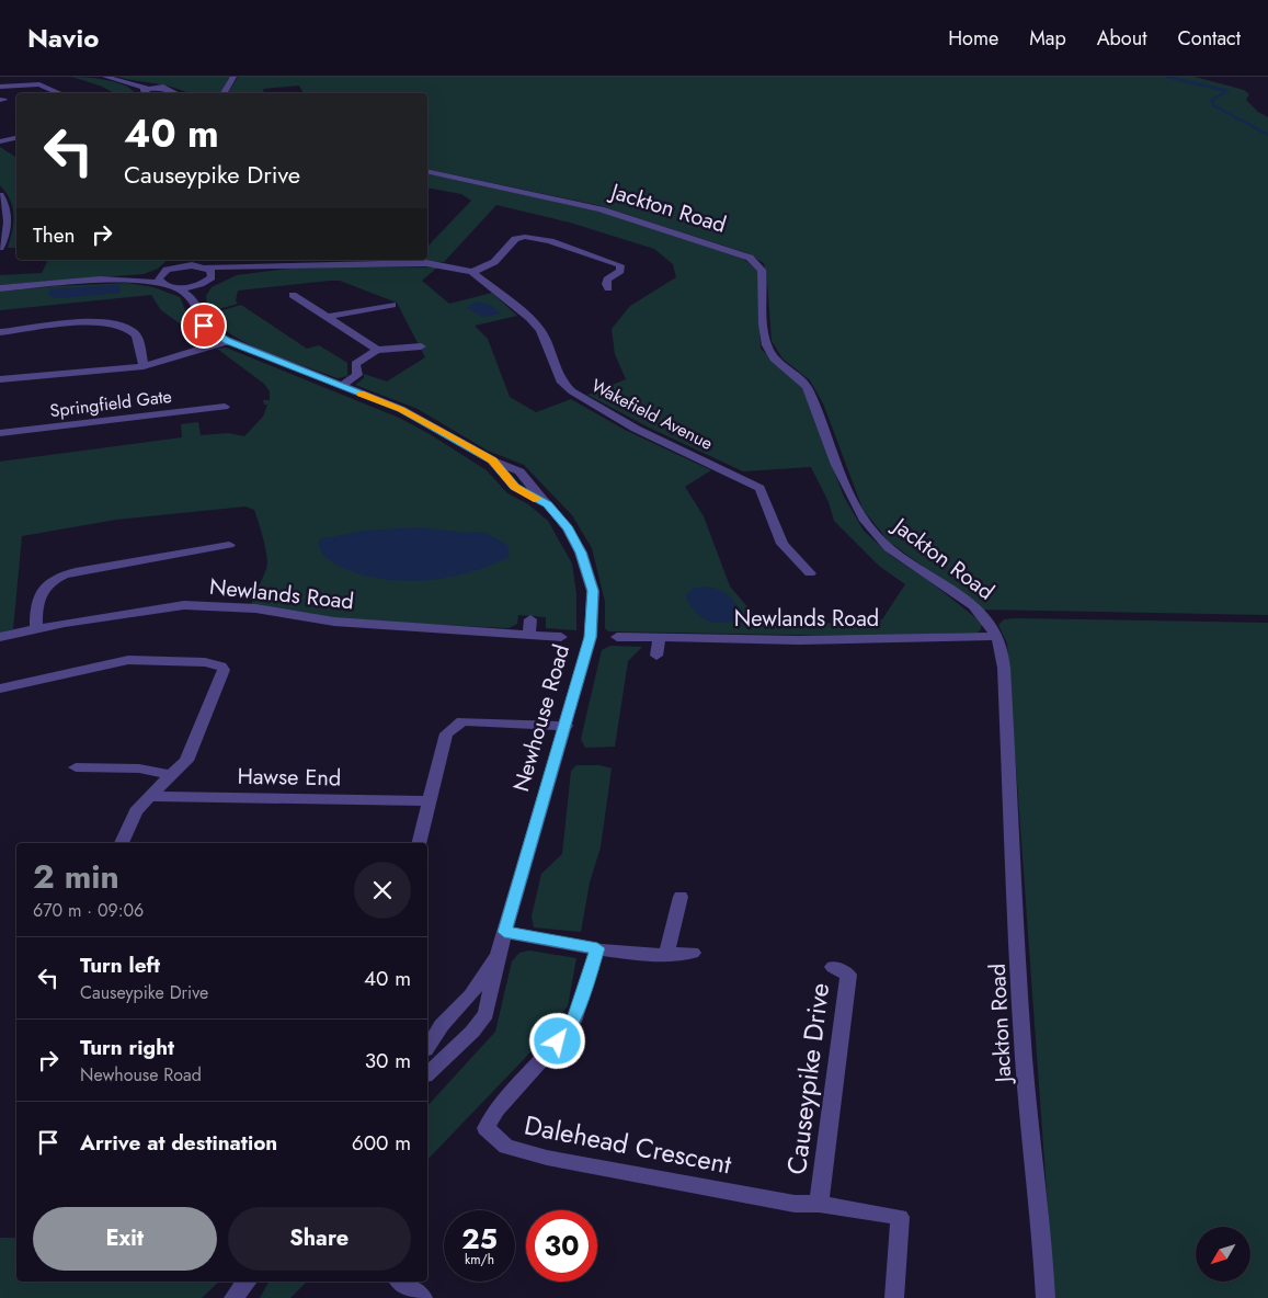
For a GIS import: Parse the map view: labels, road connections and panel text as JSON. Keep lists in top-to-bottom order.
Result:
{
  "streets": {
    "street": [
      "Jackton Road",
      "Springfield Gate",
      "Wakefield Avenue",
      "Newlands Road",
      "Newhouse Road",
      "Hawse End",
      "Causeypike Drive",
      "Dalehead Crescent"
    ]
  },
  "crossings": [
    ["Jackton Road", "Newlands Road"],
    ["Wakefield Avenue", "Newhouse Road"],
    ["Causeypike Drive", "Dalehead Crescent"]
  ],
  "north": "bottom left",
  "page": {
    "header": "Navio",
    "nav": [
      "Home",
      "Map",
      "About",
      "Contact"
    ],
    "turn": ["40 m", "Causeypike Drive"],
    "then": "Then",
    "heading": ["2 min", "670 m · 09:06"],
    "list": [
      {
        "name": "Turn left",
        "note": "Causeypike Drive",
        "value": "40 m"
      },
      {
        "name": "Turn right",
        "note": "Newhouse Road",
        "value": "30 m"
      },
      {
        "name": "Arrive at destination",
        "value": "600 m"
      }
    ],
    "buttons": ["Exit", "Share"],
    "speed": "25 km/h",
    "limit": "30"
  }
}
